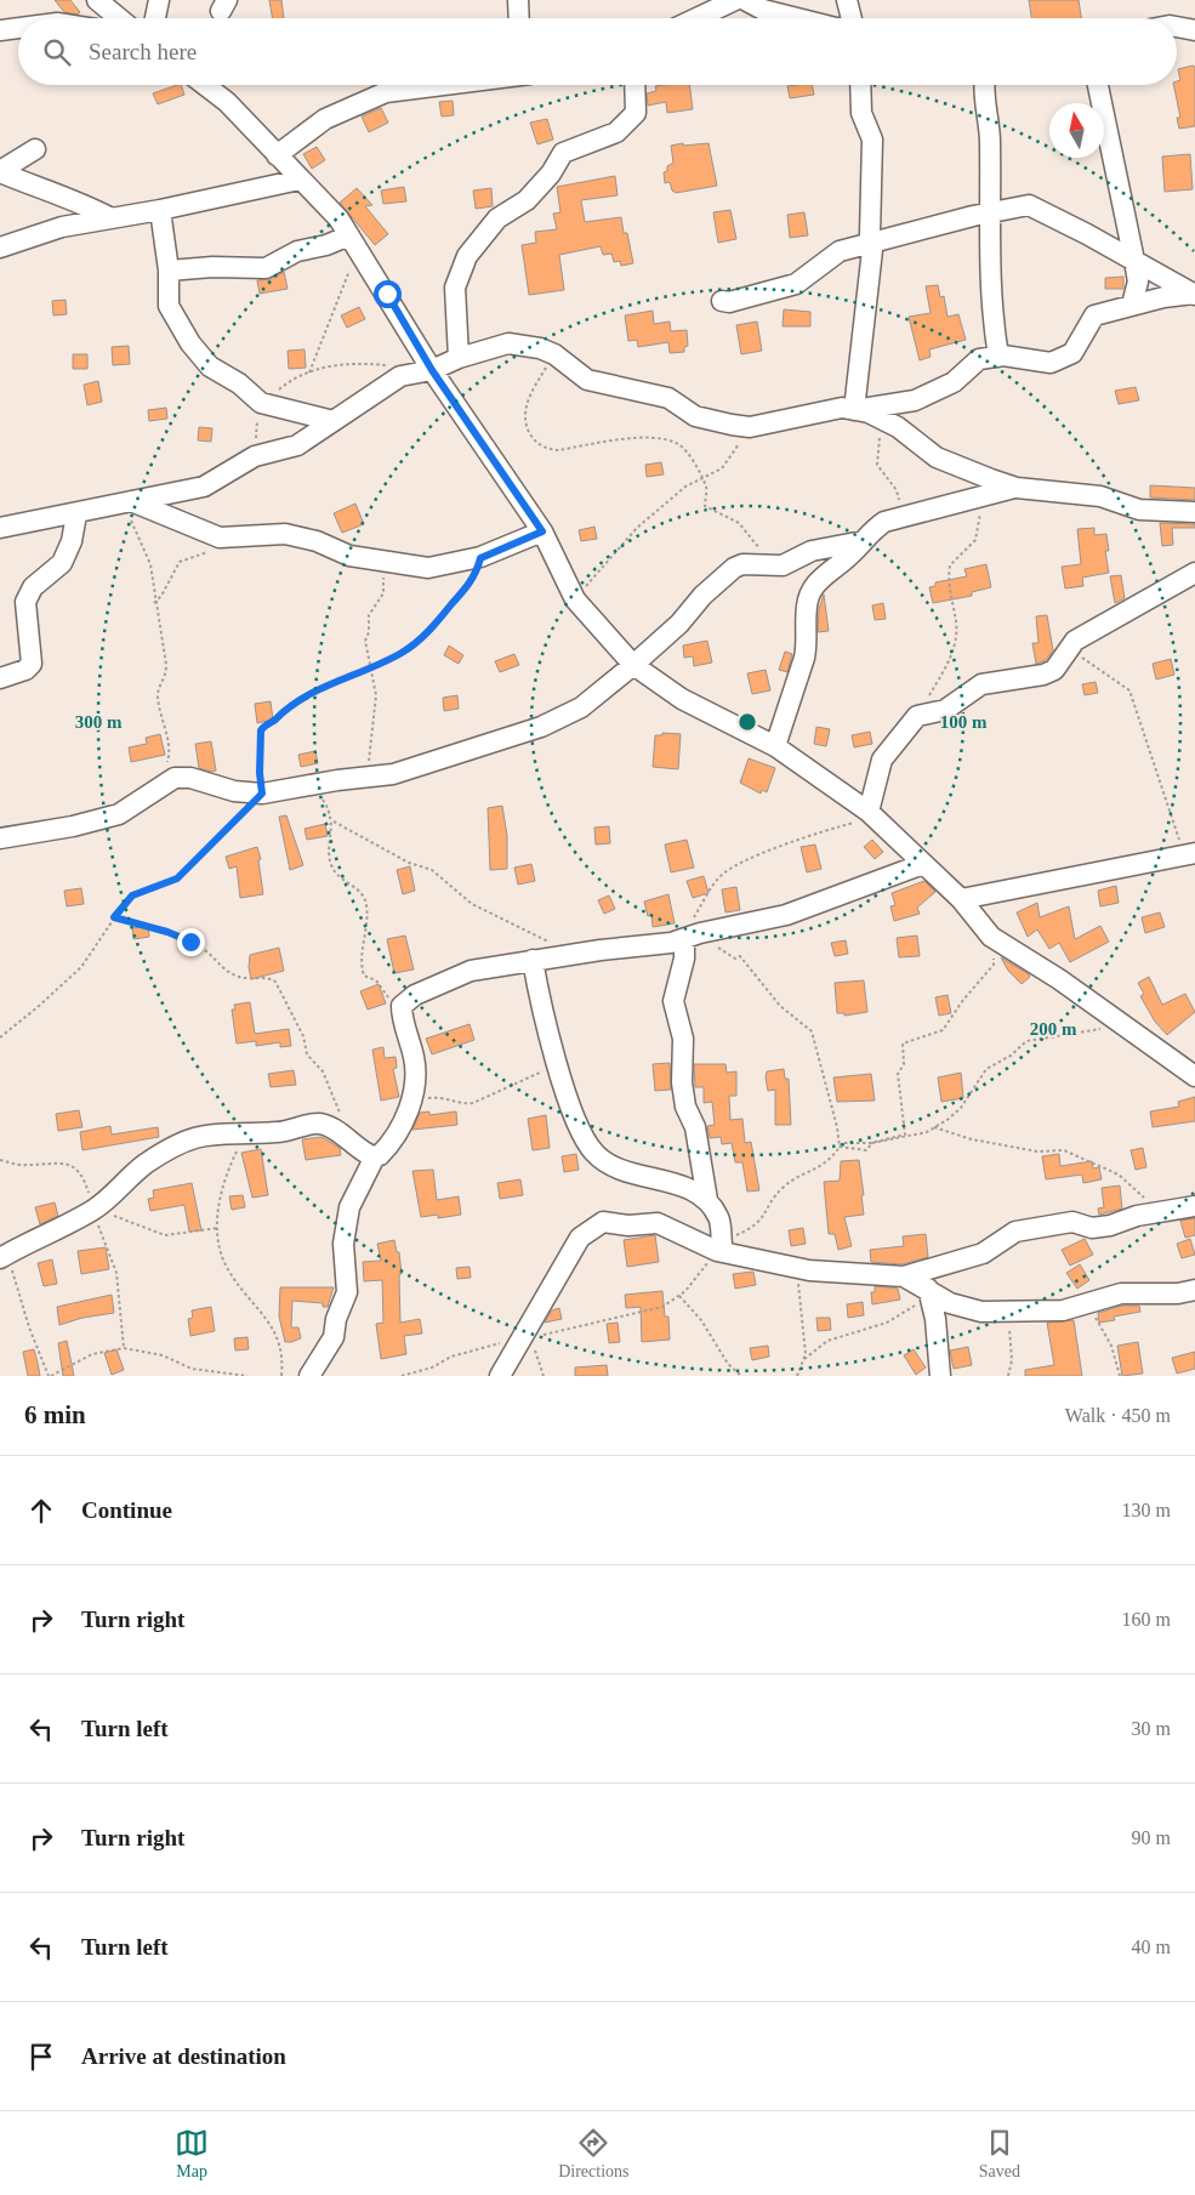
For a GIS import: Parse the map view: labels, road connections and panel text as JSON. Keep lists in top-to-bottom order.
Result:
{
  "north": "top",
  "page": {
    "search": "Search here",
    "heading": ["6 min", "Walk · 450 m"],
    "list": [
      ["Continue", "130 m"],
      ["Turn right", "160 m"],
      ["Turn left", "30 m"],
      ["Turn right", "90 m"],
      ["Turn left", "40 m"],
      "Arrive at destination"
    ],
    "nav": ["Map", "Directions", "Saved"]
  },
  "rings": ["100 m", "300 m", "200 m"]
}
